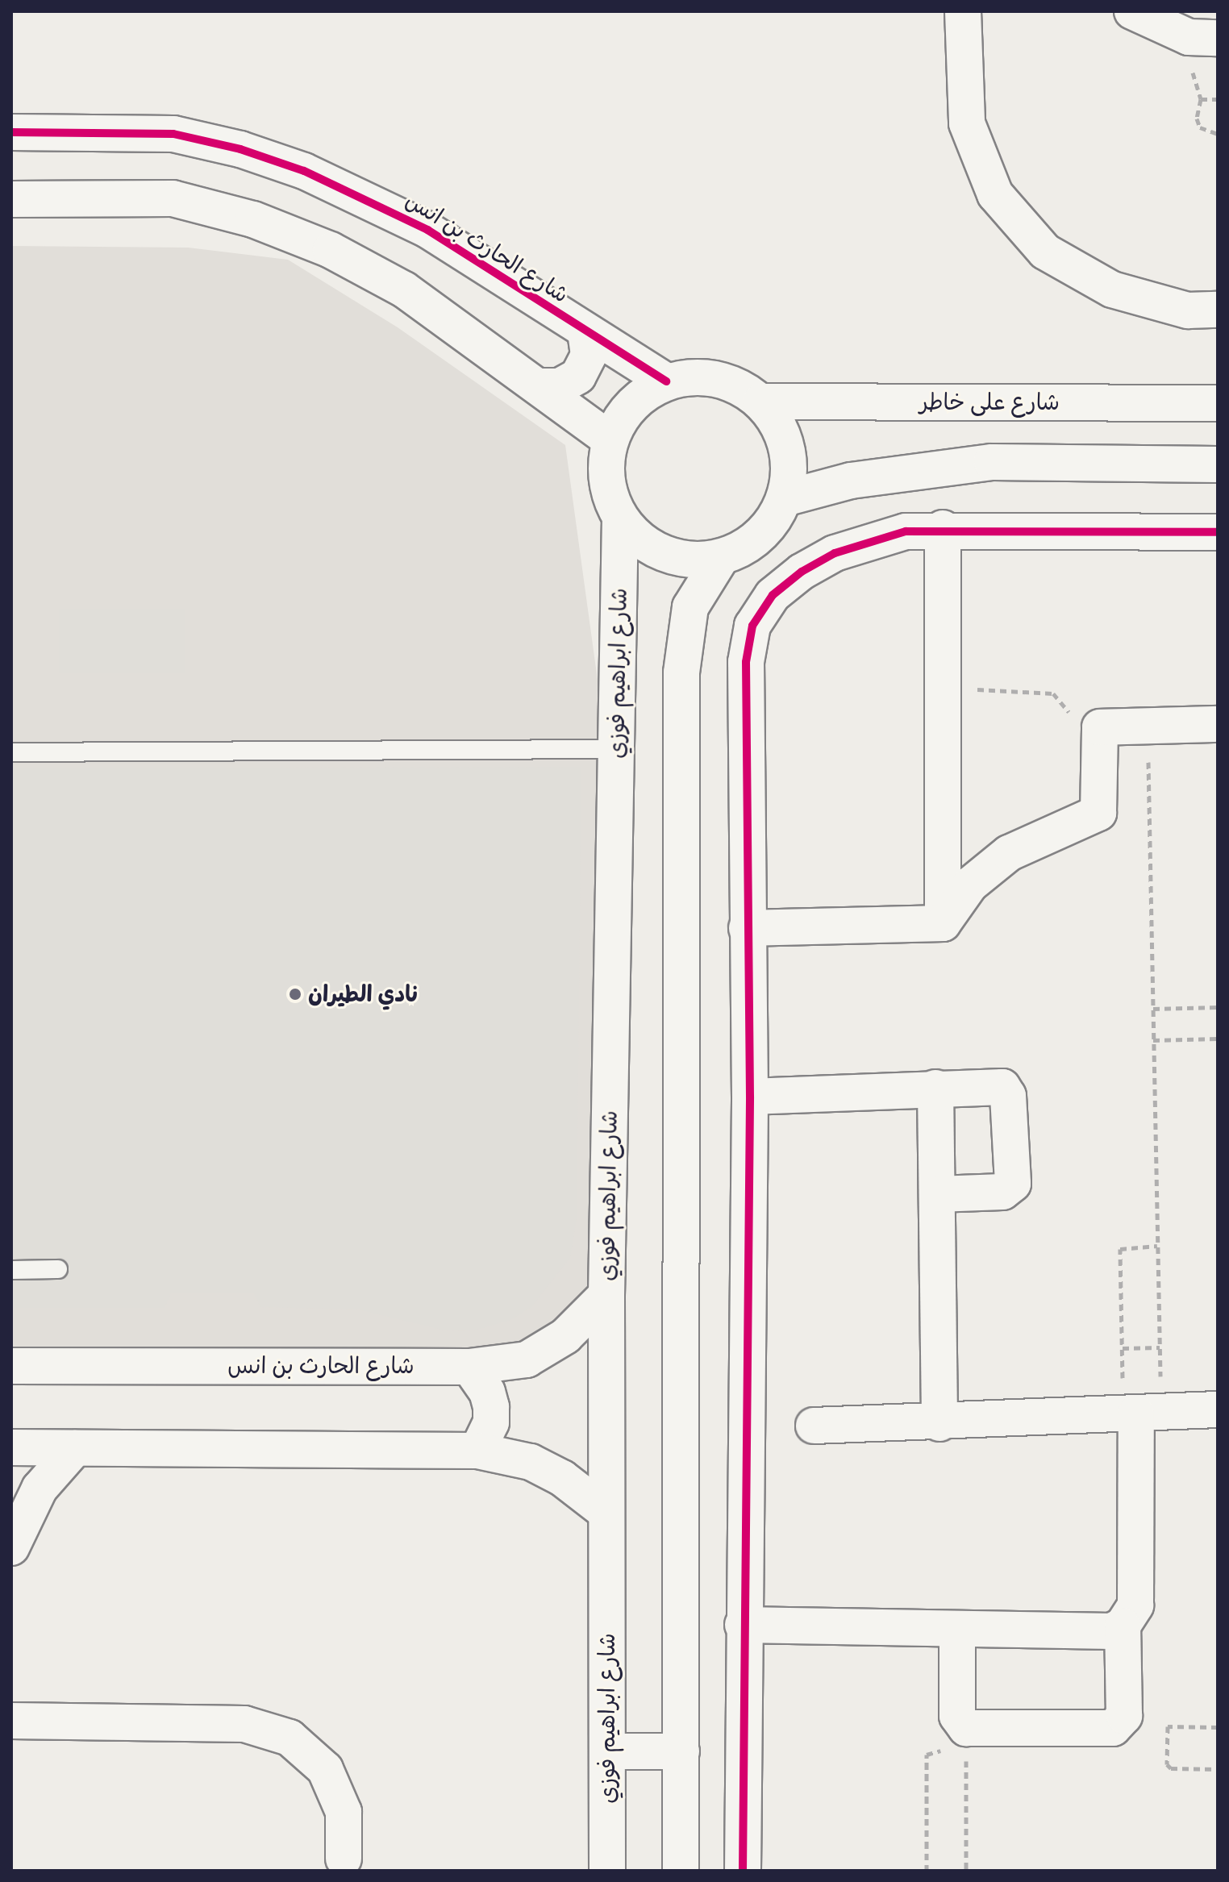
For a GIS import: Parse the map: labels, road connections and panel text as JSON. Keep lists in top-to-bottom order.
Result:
{
  "streets": {
    "street": ["شارع الحارث بن انس", "شارع على خاطر", "شارع ابراهيم فوزي"]
  },
  "crossings": [
    ["شارع الحارث بن انس", "شارع على خاطر"],
    ["شارع الحارث بن انس", "شارع ابراهيم فوزي"],
    ["شارع على خاطر", "شارع ابراهيم فوزي"]
  ],
  "places": ["نادي الطيران"]
}
